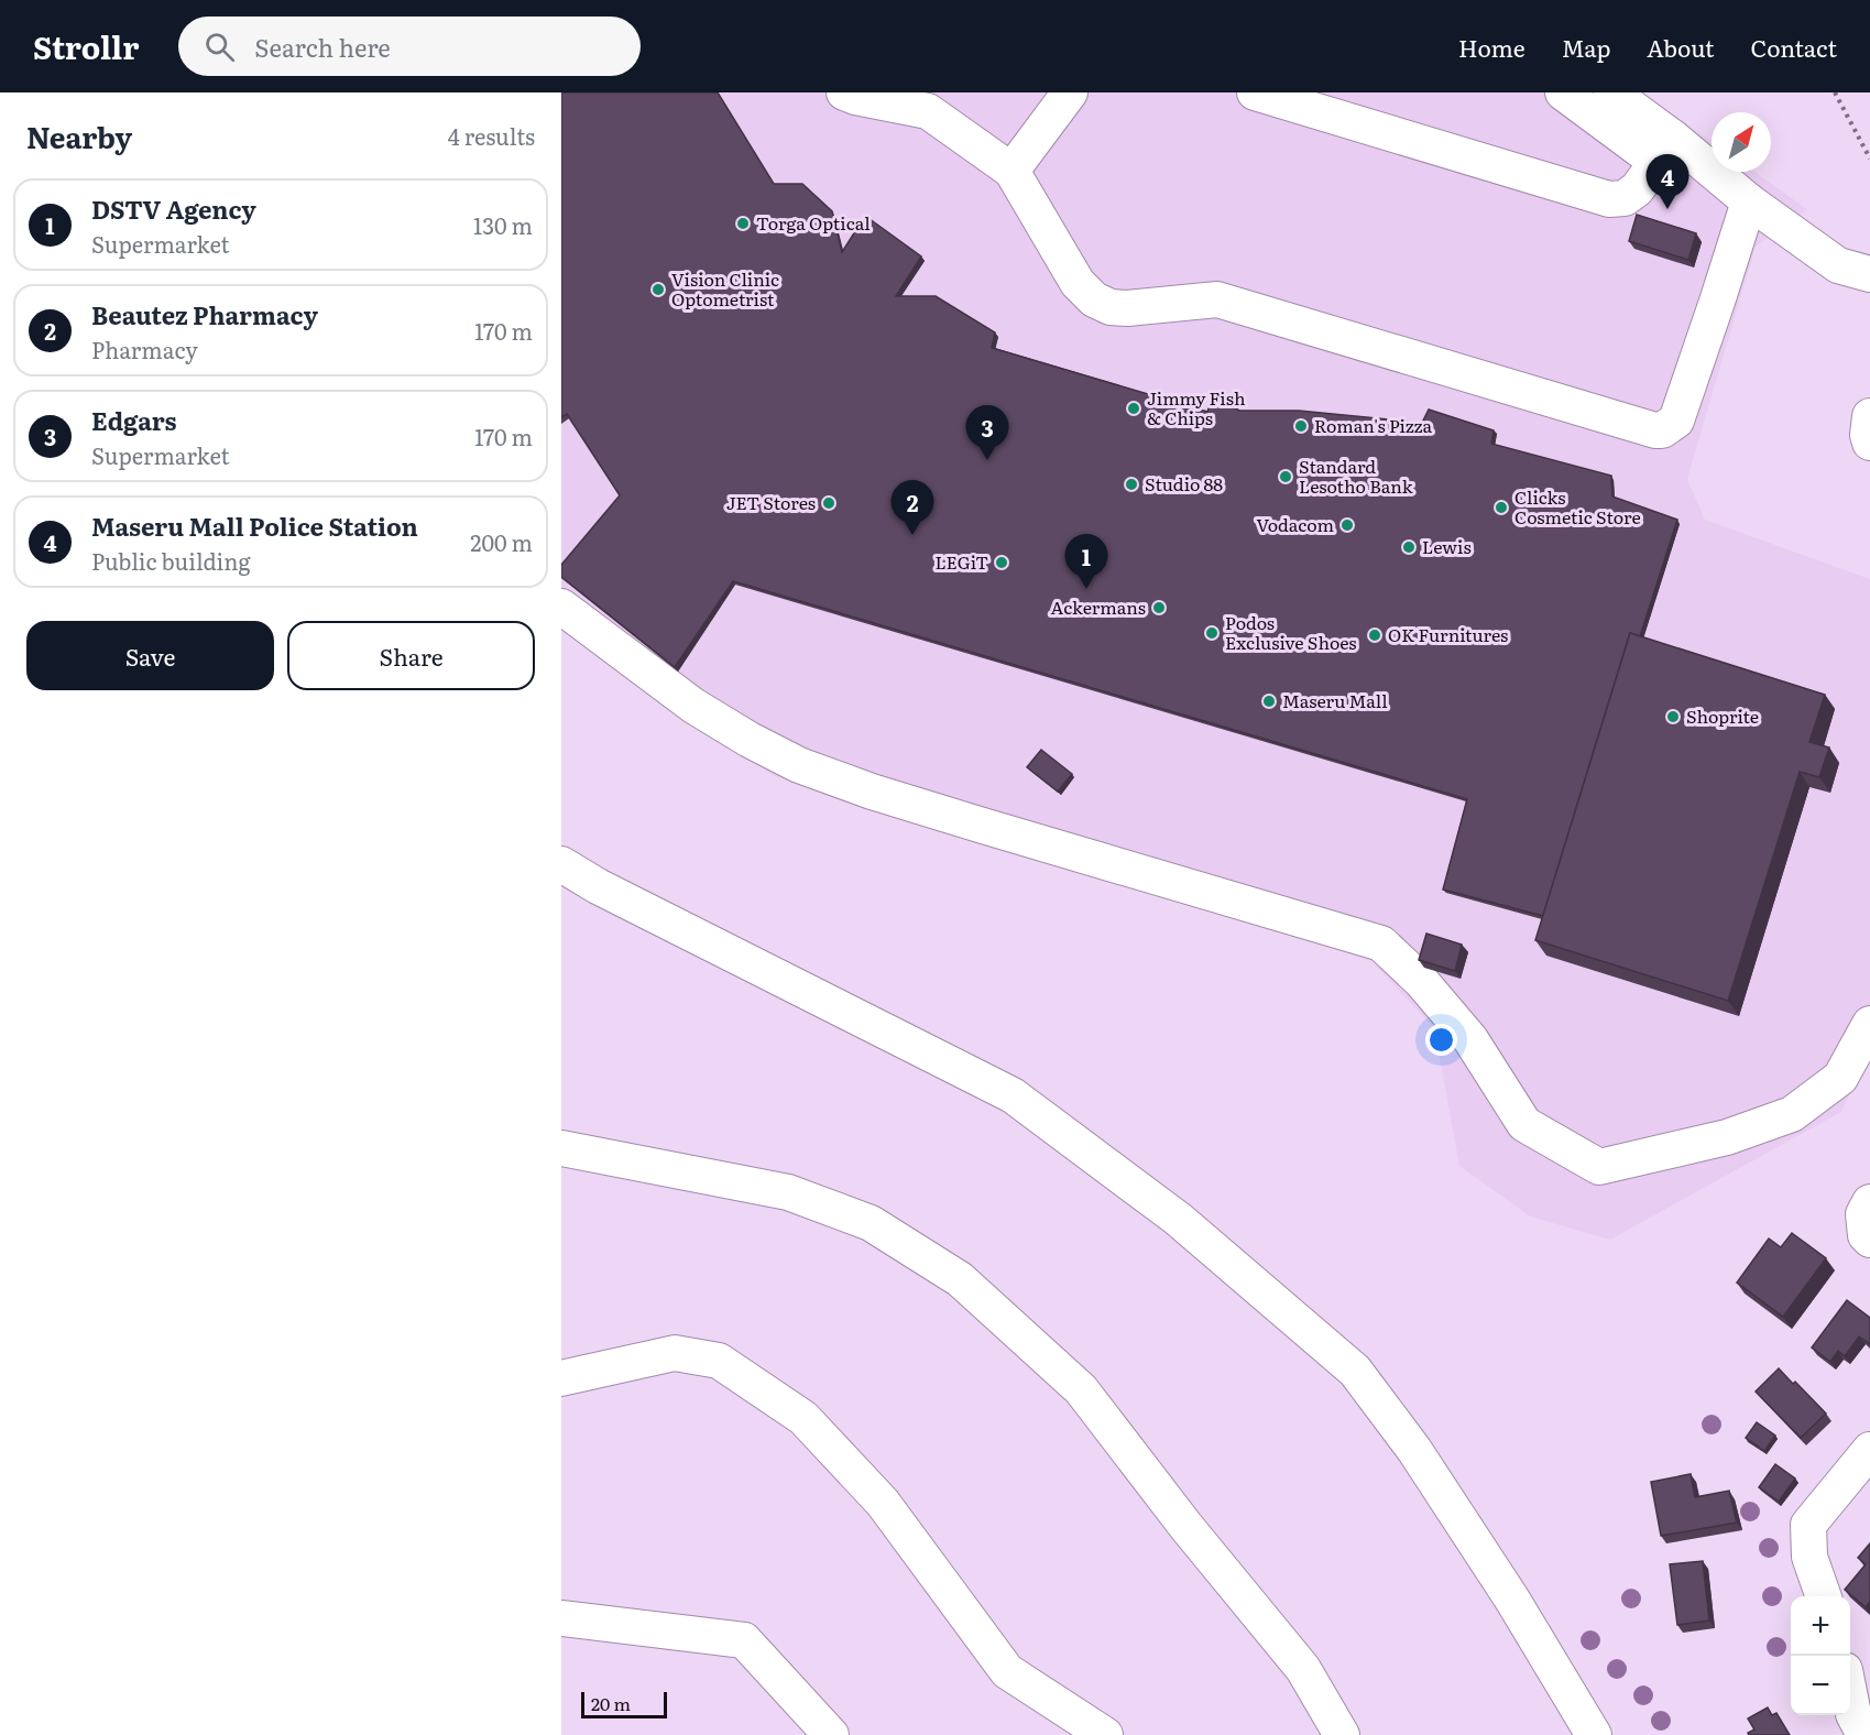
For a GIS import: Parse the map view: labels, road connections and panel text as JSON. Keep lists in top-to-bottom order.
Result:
{
  "places": [
    "Torga Optical",
    "Vision Clinic Optometrist",
    "Jimmy Fish & Chips",
    "Roman's Pizza",
    "Standard Lesotho Bank",
    "Studio 88",
    "JET Stores",
    "Clicks Cosmetic Store",
    "Vodacom",
    "Lewis",
    "LEGiT",
    "Ackermans",
    "Podos Exclusive Shoes",
    "OK Furnitures",
    "Maseru Mall",
    "Shoprite"
  ],
  "scale_bar": "20 m",
  "north": "top right",
  "page": {
    "header": "Strollr",
    "search": "Search here",
    "nav": [
      "Home",
      "Map",
      "About",
      "Contact"
    ],
    "heading": ["Nearby", "4 results"],
    "pins": [
      "4",
      "3",
      "2",
      "1"
    ],
    "list": [
      {
        "mark": "1",
        "name": "DSTV Agency",
        "note": "Supermarket",
        "value": "130 m"
      },
      {
        "mark": "2",
        "name": "Beautez Pharmacy",
        "note": "Pharmacy",
        "value": "170 m"
      },
      {
        "mark": "3",
        "name": "Edgars",
        "note": "Supermarket",
        "value": "170 m"
      },
      {
        "mark": "4",
        "name": "Maseru Mall Police Station",
        "note": "Public building",
        "value": "200 m"
      }
    ],
    "buttons": ["Save", "Share"],
    "map_buttons": ["+", "−"],
    "scale": "20 m"
  }
}
